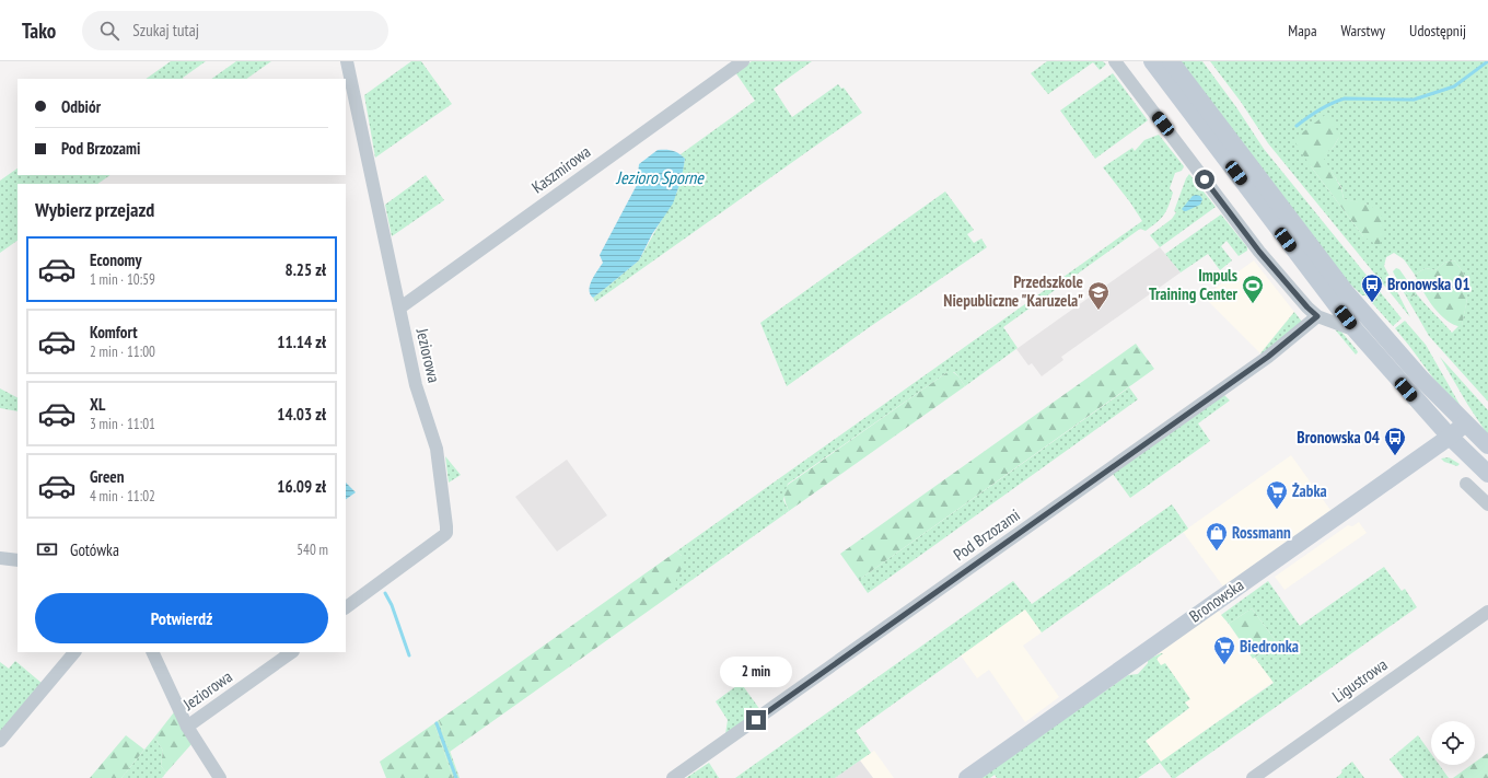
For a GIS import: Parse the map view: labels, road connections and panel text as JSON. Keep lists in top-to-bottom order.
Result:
{
  "streets": {
    "main road": ["Bronowska"],
    "street": [
      "Kaszmirowa",
      "Jeziorowa",
      "Pod Brzozami",
      "Ligustrowa"
    ]
  },
  "crossings": [
    ["Kaszmirowa", "Jeziorowa"]
  ],
  "water": ["Jezioro Sporne"],
  "places": {
    "bus stop": ["Bronowska 01", "Bronowska 04"],
    "sports": ["Impuls Training Center"],
    "school or university": ["Przedszkole Niepubliczne \"Karuzela\""],
    "supermarket": ["Żabka", "Biedronka"],
    "shop": ["Rossmann"]
  },
  "page": {
    "header": "Tako",
    "search": "Szukaj tutaj",
    "nav": ["Mapa", "Warstwy", "Udostępnij"],
    "banner": ["Odbiór", "Pod Brzozami"],
    "heading": "Wybierz przejazd",
    "list": [
      {
        "name": "Economy",
        "note": "1 min · 10:59",
        "value": "8.25 zł"
      },
      {
        "name": "Komfort",
        "note": "2 min · 11:00",
        "value": "11.14 zł"
      },
      {
        "name": "XL",
        "note": "3 min · 11:01",
        "value": "14.03 zł"
      },
      {
        "name": "Green",
        "note": "4 min · 11:02",
        "value": "16.09 zł"
      }
    ],
    "pay": ["Gotówka", "540 m"],
    "buttons": "Potwierdź",
    "bubble": "2 min"
  }
}
